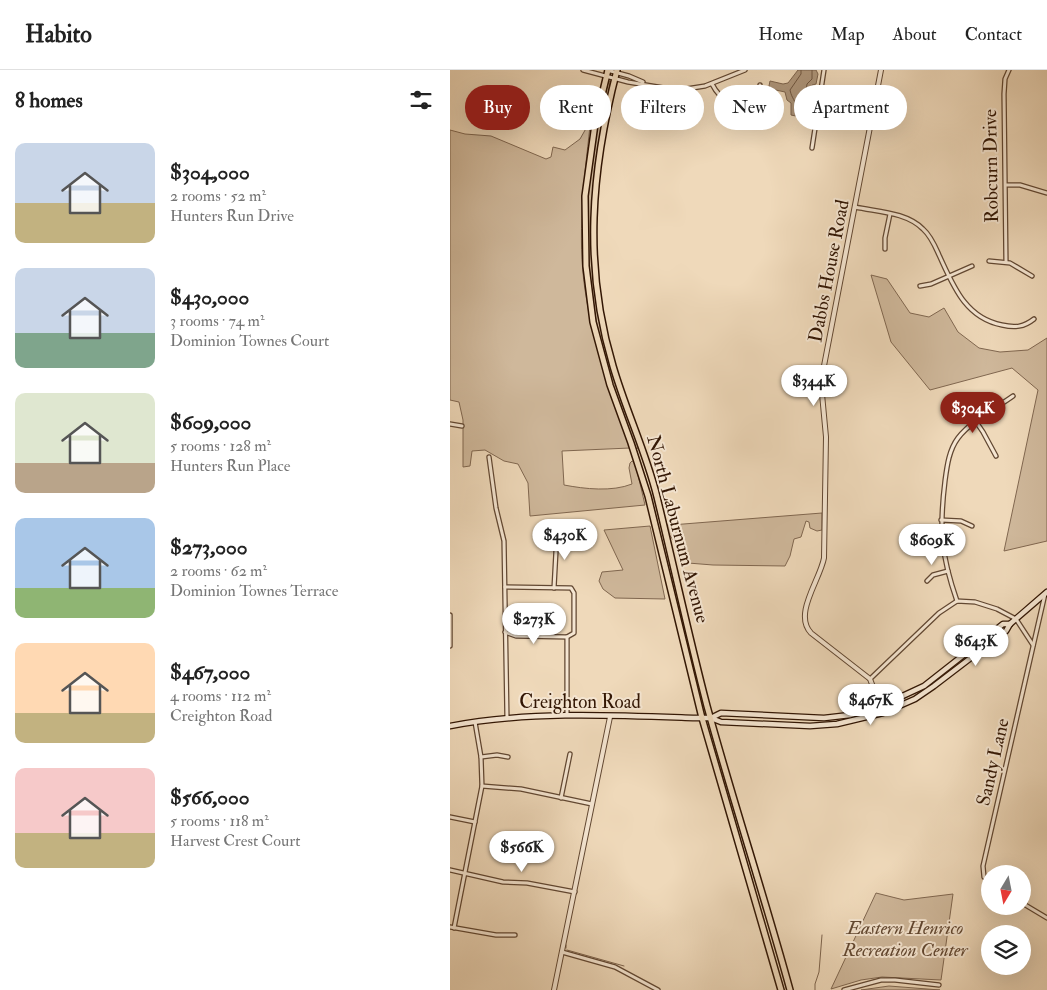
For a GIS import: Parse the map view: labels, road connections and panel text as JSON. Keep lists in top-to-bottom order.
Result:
{
  "streets": {
    "main road": ["North Laburnum Avenue", "Creighton Road"],
    "street": ["Robcurn Drive", "Dabbs House Road", "Sandy Lane"]
  },
  "crossings": [
    ["Dabbs House Road", "Creighton Road"],
    ["North Laburnum Avenue", "Creighton Road"],
    ["Creighton Road", "Sandy Lane"]
  ],
  "parks": ["Eastern Henrico Recreation Center"],
  "north": "bottom",
  "page": {
    "header": "Habito",
    "nav": [
      "Home",
      "Map",
      "About",
      "Contact"
    ],
    "heading": "8 homes",
    "chip": [
      "Buy",
      "Rent",
      "Filters",
      "New",
      "Apartment"
    ],
    "list": [
      {
        "name": "$304,000",
        "note": "2 rooms · 52 m² · Hunters Run Drive"
      },
      {
        "name": "$430,000",
        "note": "3 rooms · 74 m² · Dominion Townes Court"
      },
      {
        "name": "$609,000",
        "note": "5 rooms · 128 m² · Hunters Run Place"
      },
      {
        "name": "$273,000",
        "note": "2 rooms · 62 m² · Dominion Townes Terrace"
      },
      {
        "name": "$467,000",
        "note": "4 rooms · 112 m² · Creighton Road"
      },
      {
        "name": "$566,000",
        "note": "5 rooms · 118 m² · Harvest Crest Court"
      }
    ],
    "price": [
      "$344K",
      "$304K",
      "$430K",
      "$609K",
      "$273K",
      "$643K",
      "$467K",
      "$566K"
    ]
  }
}
